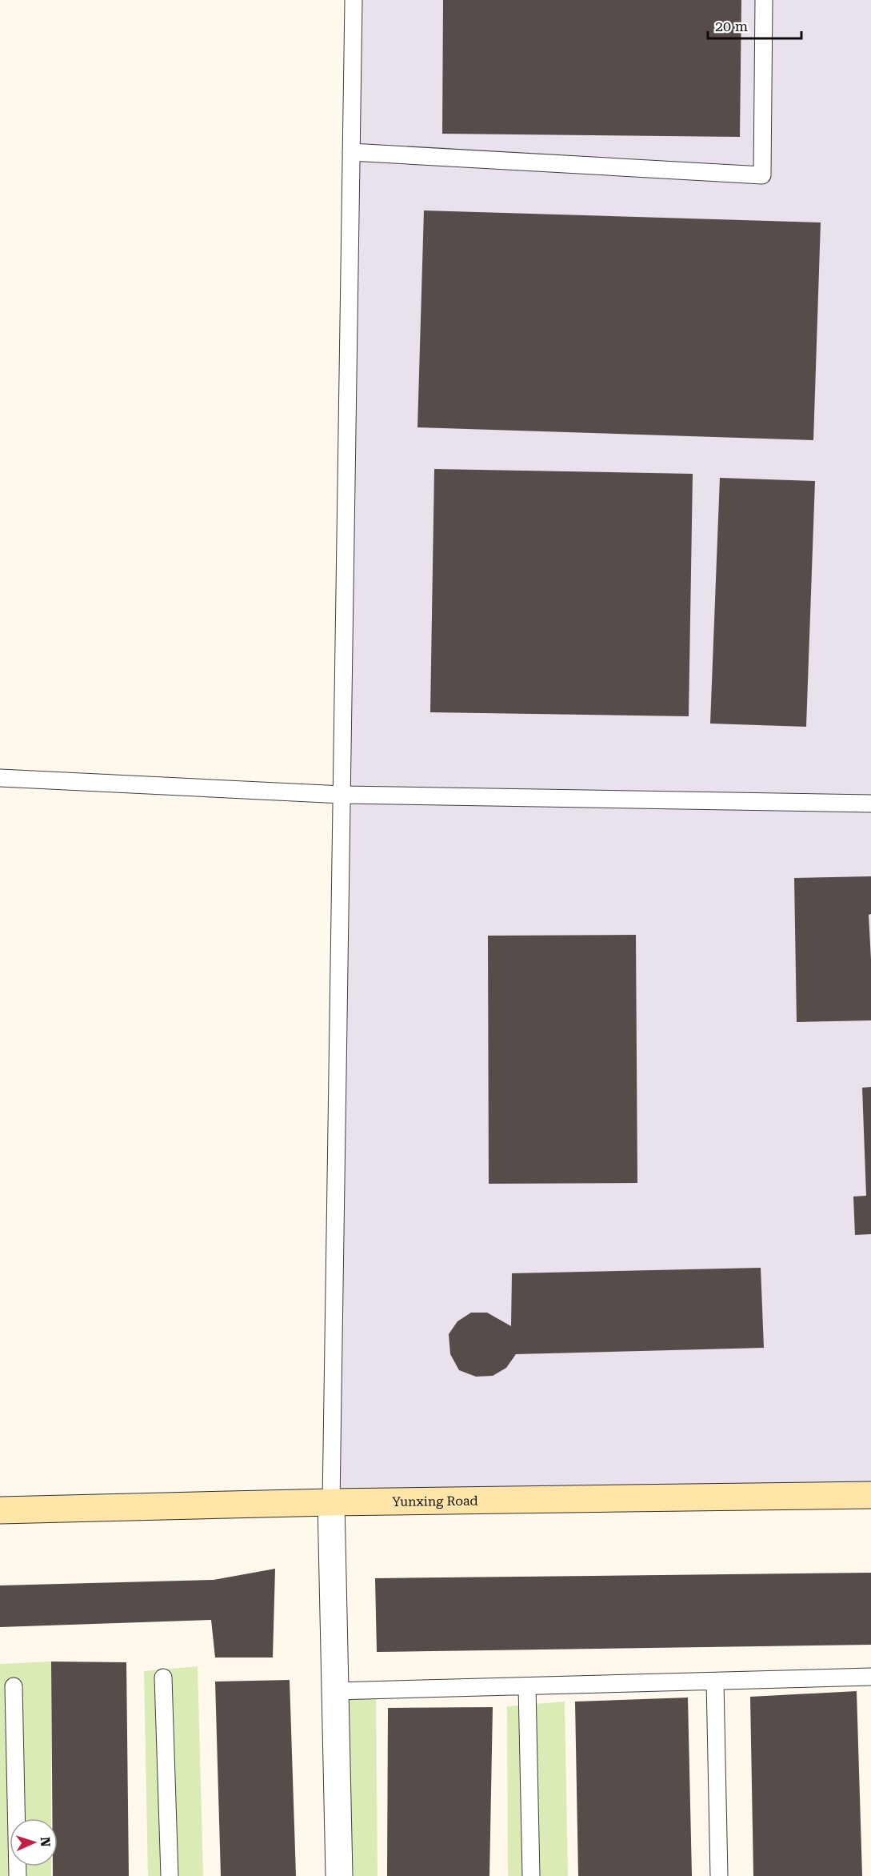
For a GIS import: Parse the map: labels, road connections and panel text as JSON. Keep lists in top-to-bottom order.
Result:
{
  "streets": {
    "main road": ["Yunxing Road"]
  },
  "scale_bar": "20 m",
  "north": "right"
}
